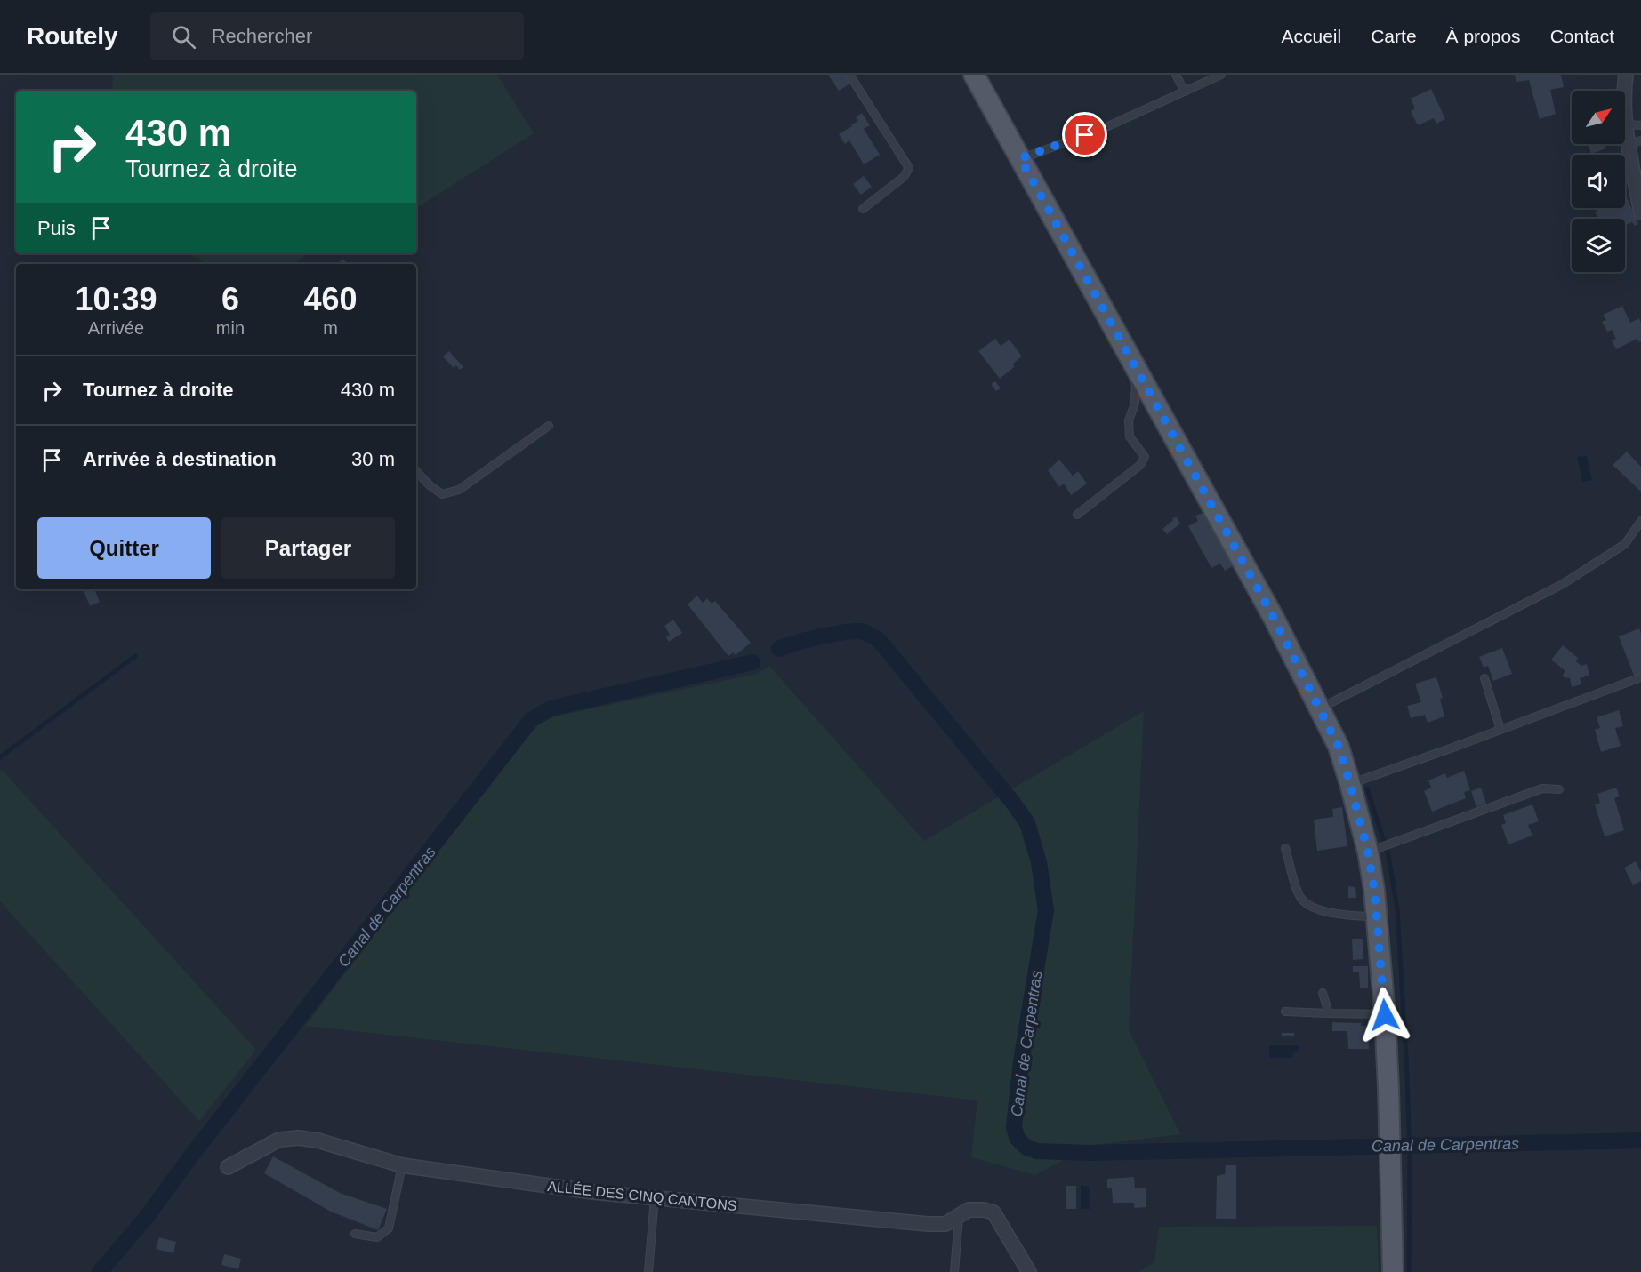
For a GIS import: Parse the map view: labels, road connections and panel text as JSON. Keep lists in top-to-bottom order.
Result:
{
  "streets": {
    "street": ["ALLÉE DES CINQ CANTONS"]
  },
  "water": ["Canal de Carpentras"],
  "north": "top right",
  "page": {
    "header": "Routely",
    "search": "Rechercher",
    "nav": [
      "Accueil",
      "Carte",
      "À propos",
      "Contact"
    ],
    "turn": ["430 m", "Tournez à droite"],
    "then": "Puis",
    "eta": [
      "10:39",
      "Arrivée",
      "6",
      "min",
      "460",
      "m"
    ],
    "list": [
      {
        "name": "Tournez à droite",
        "value": "430 m"
      },
      {
        "name": "Arrivée à destination",
        "value": "30 m"
      }
    ],
    "buttons": ["Quitter", "Partager"]
  }
}
